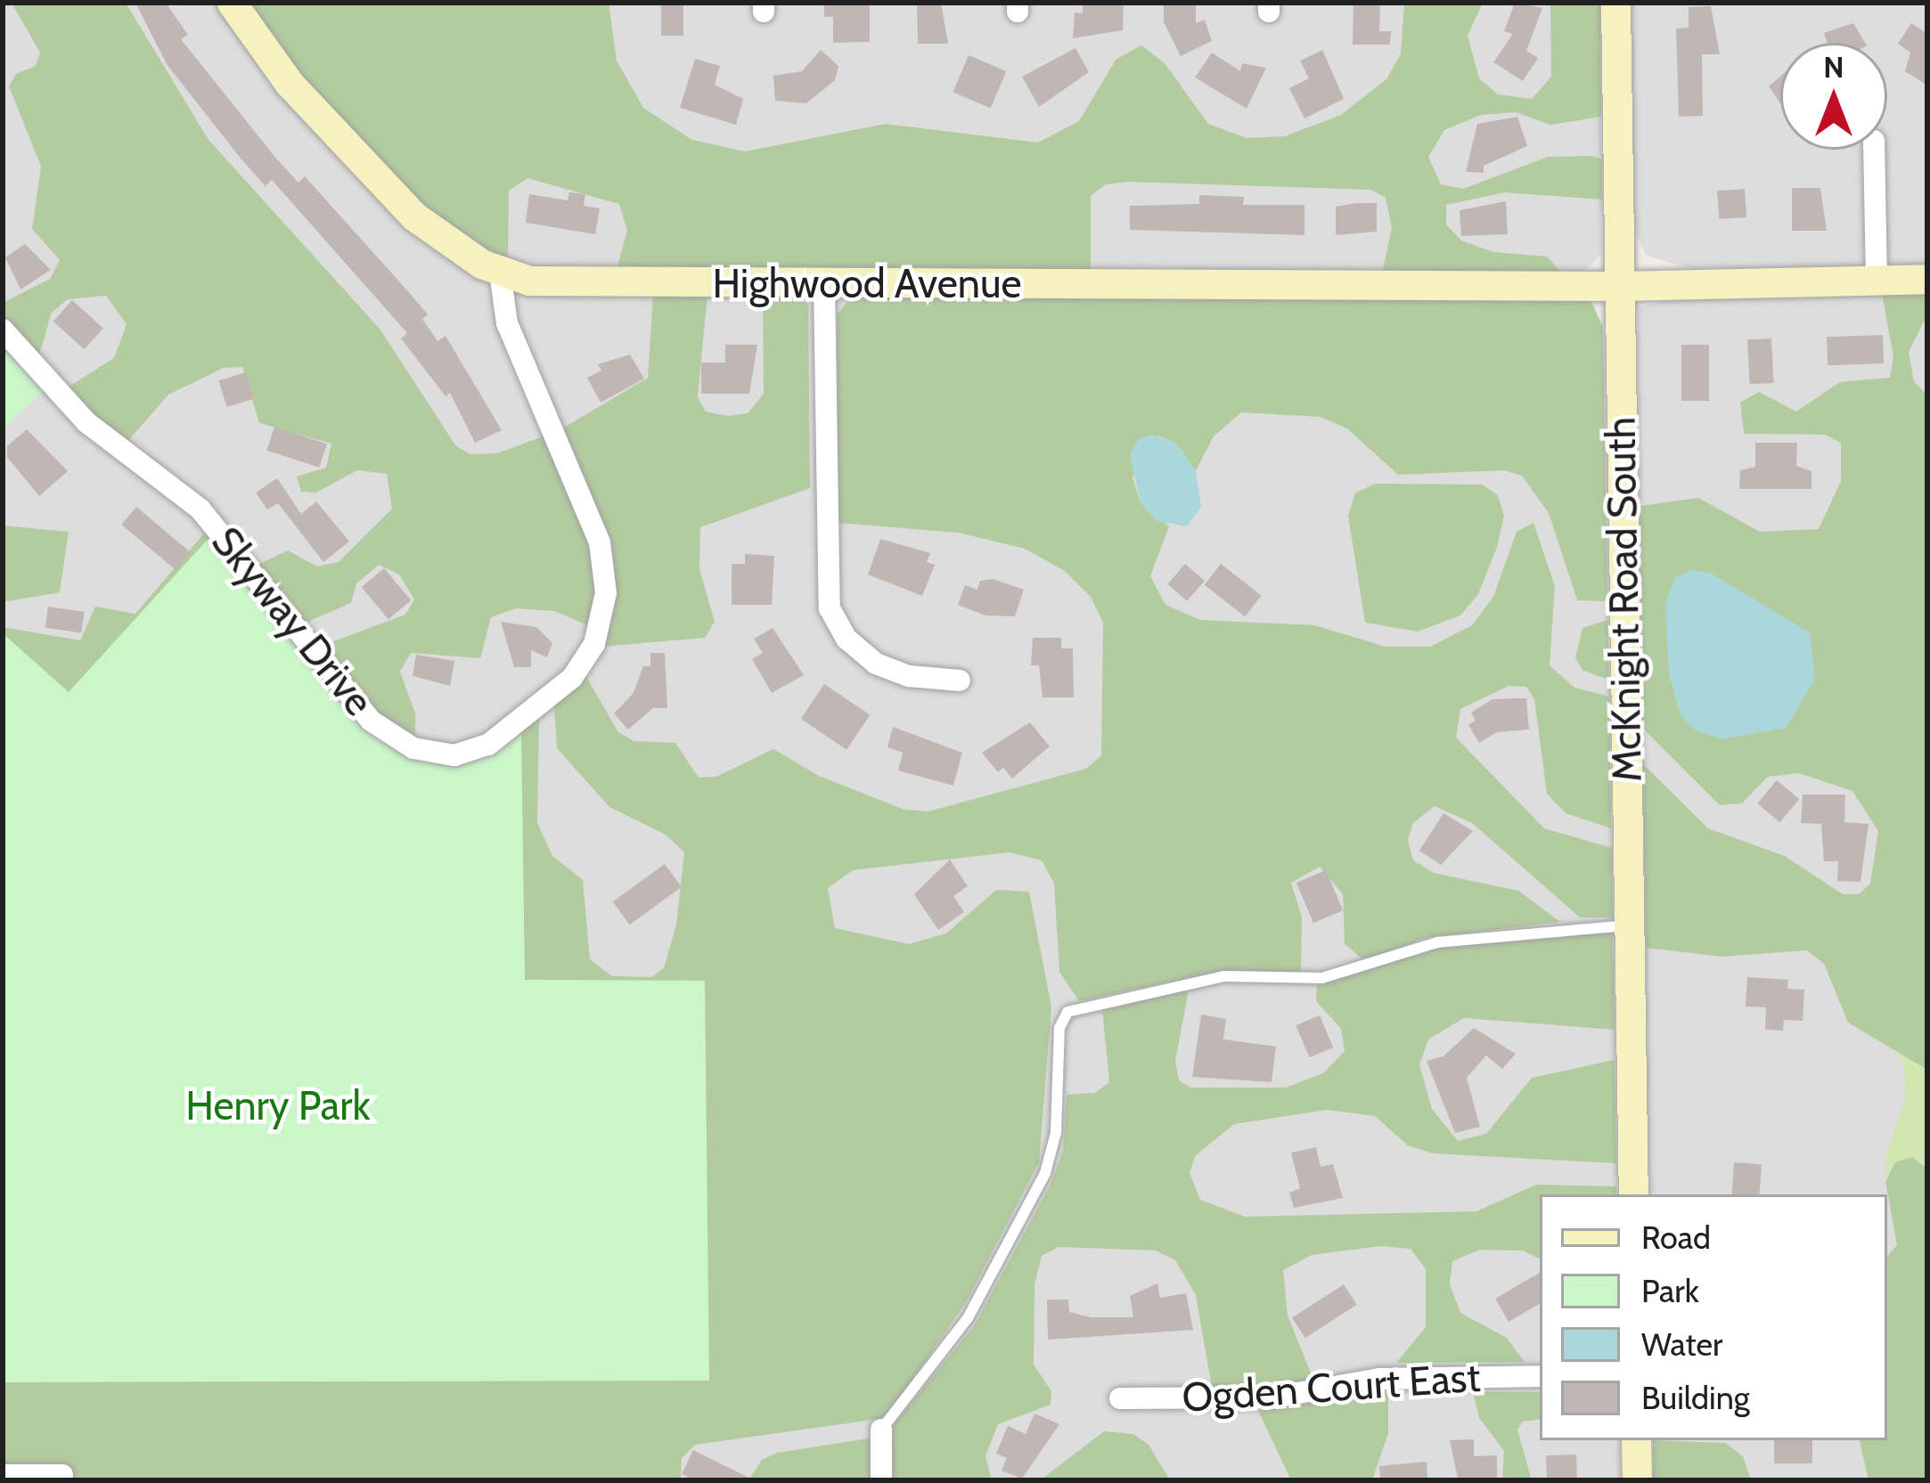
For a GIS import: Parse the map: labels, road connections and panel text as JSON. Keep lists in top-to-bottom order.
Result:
{
  "streets": {
    "street": [
      "Highwood Avenue",
      "McKnight Road South",
      "Skyway Drive",
      "Ogden Court East"
    ]
  },
  "crossings": [
    ["Highwood Avenue", "McKnight Road South"],
    ["Highwood Avenue", "Skyway Drive"]
  ],
  "parks": ["Henry Park"],
  "legend": [
    "Road",
    "Park",
    "Water",
    "Building"
  ],
  "north": "top"
}
